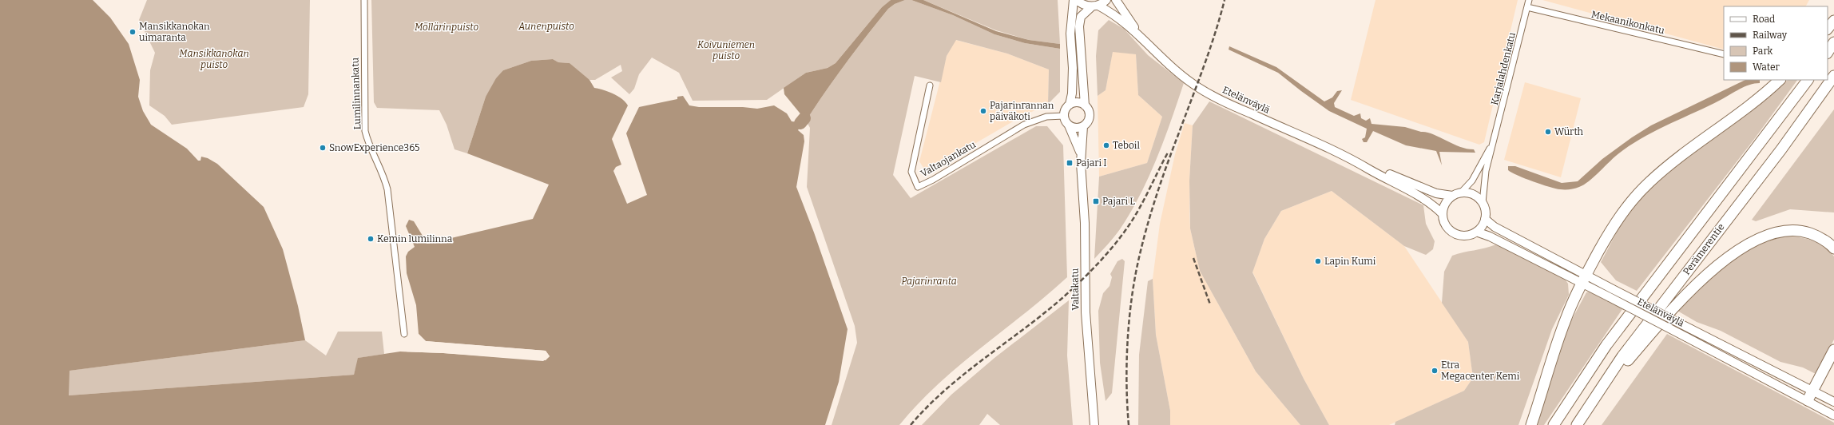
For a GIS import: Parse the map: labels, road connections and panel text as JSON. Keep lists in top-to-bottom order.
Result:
{
  "streets": {
    "highway": ["Perämerentie"],
    "main road": ["Etelänväylä", "Valtakatu"],
    "street": [
      "Mekaanikonkatu",
      "Karjalahdenkatu",
      "Lumilinnankatu",
      "Valtaojankatu"
    ]
  },
  "crossings": [
    ["Mekaanikonkatu", "Karjalahdenkatu"],
    ["Karjalahdenkatu", "Etelänväylä"],
    ["Valtaojankatu", "Valtakatu"]
  ],
  "parks": [
    "Aunenpuisto",
    "Möllärinpuisto",
    "Koivuniemen puisto",
    "Mansikkanokan puisto",
    "Pajarinranta"
  ],
  "places": {
    "other": [
      "Mansikkanokan uimaranta",
      "Pajarinrannan päiväkoti",
      "Würth",
      "Teboil",
      "SnowExperience365",
      "Kemin lumilinna",
      "Lapin Kumi",
      "Etra Megacenter Kemi"
    ],
    "transit": ["Pajari I", "Pajari L"]
  },
  "legend": [
    "Road",
    "Railway",
    "Park",
    "Water"
  ]
}
